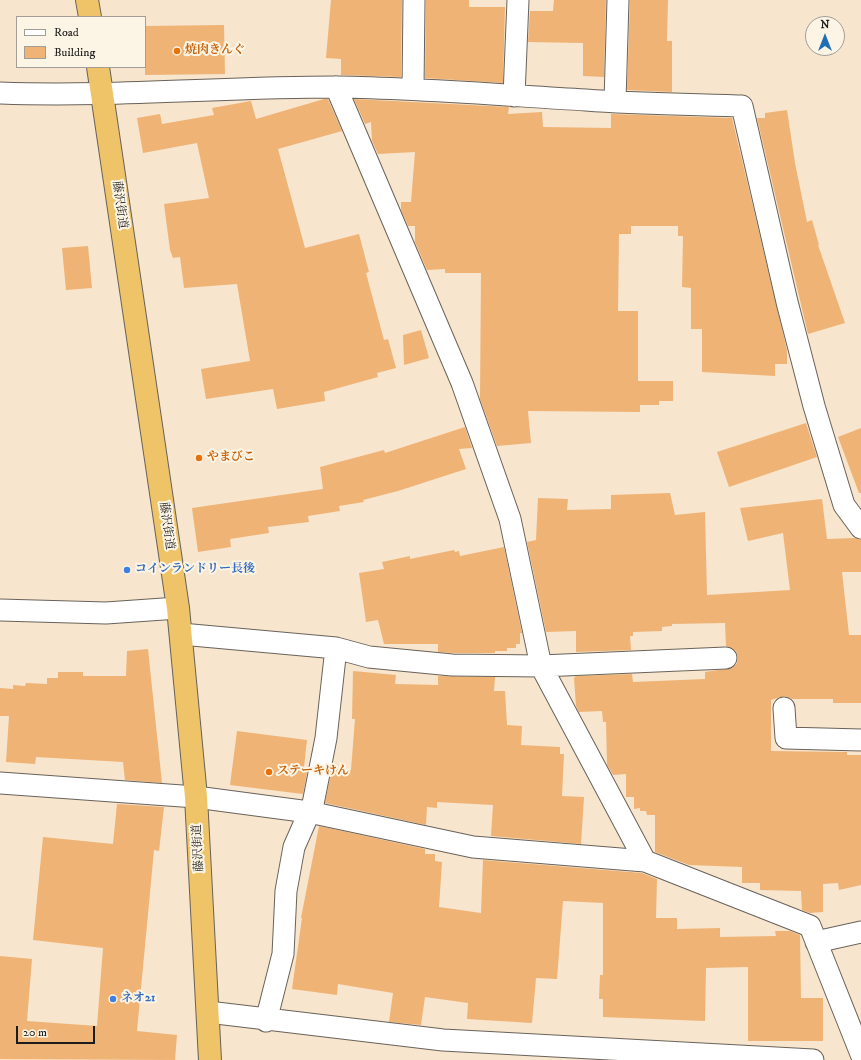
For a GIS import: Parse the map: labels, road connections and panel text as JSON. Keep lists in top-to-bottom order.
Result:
{
  "streets": {
    "highway": ["藤沢街道"]
  },
  "places": [
    "焼肉きんぐ",
    "やまびこ",
    "コインランドリー長後",
    "ステーキけん",
    "ネオ21"
  ],
  "legend": ["Road", "Building"],
  "scale_bar": "20 m",
  "north": "top"
}
